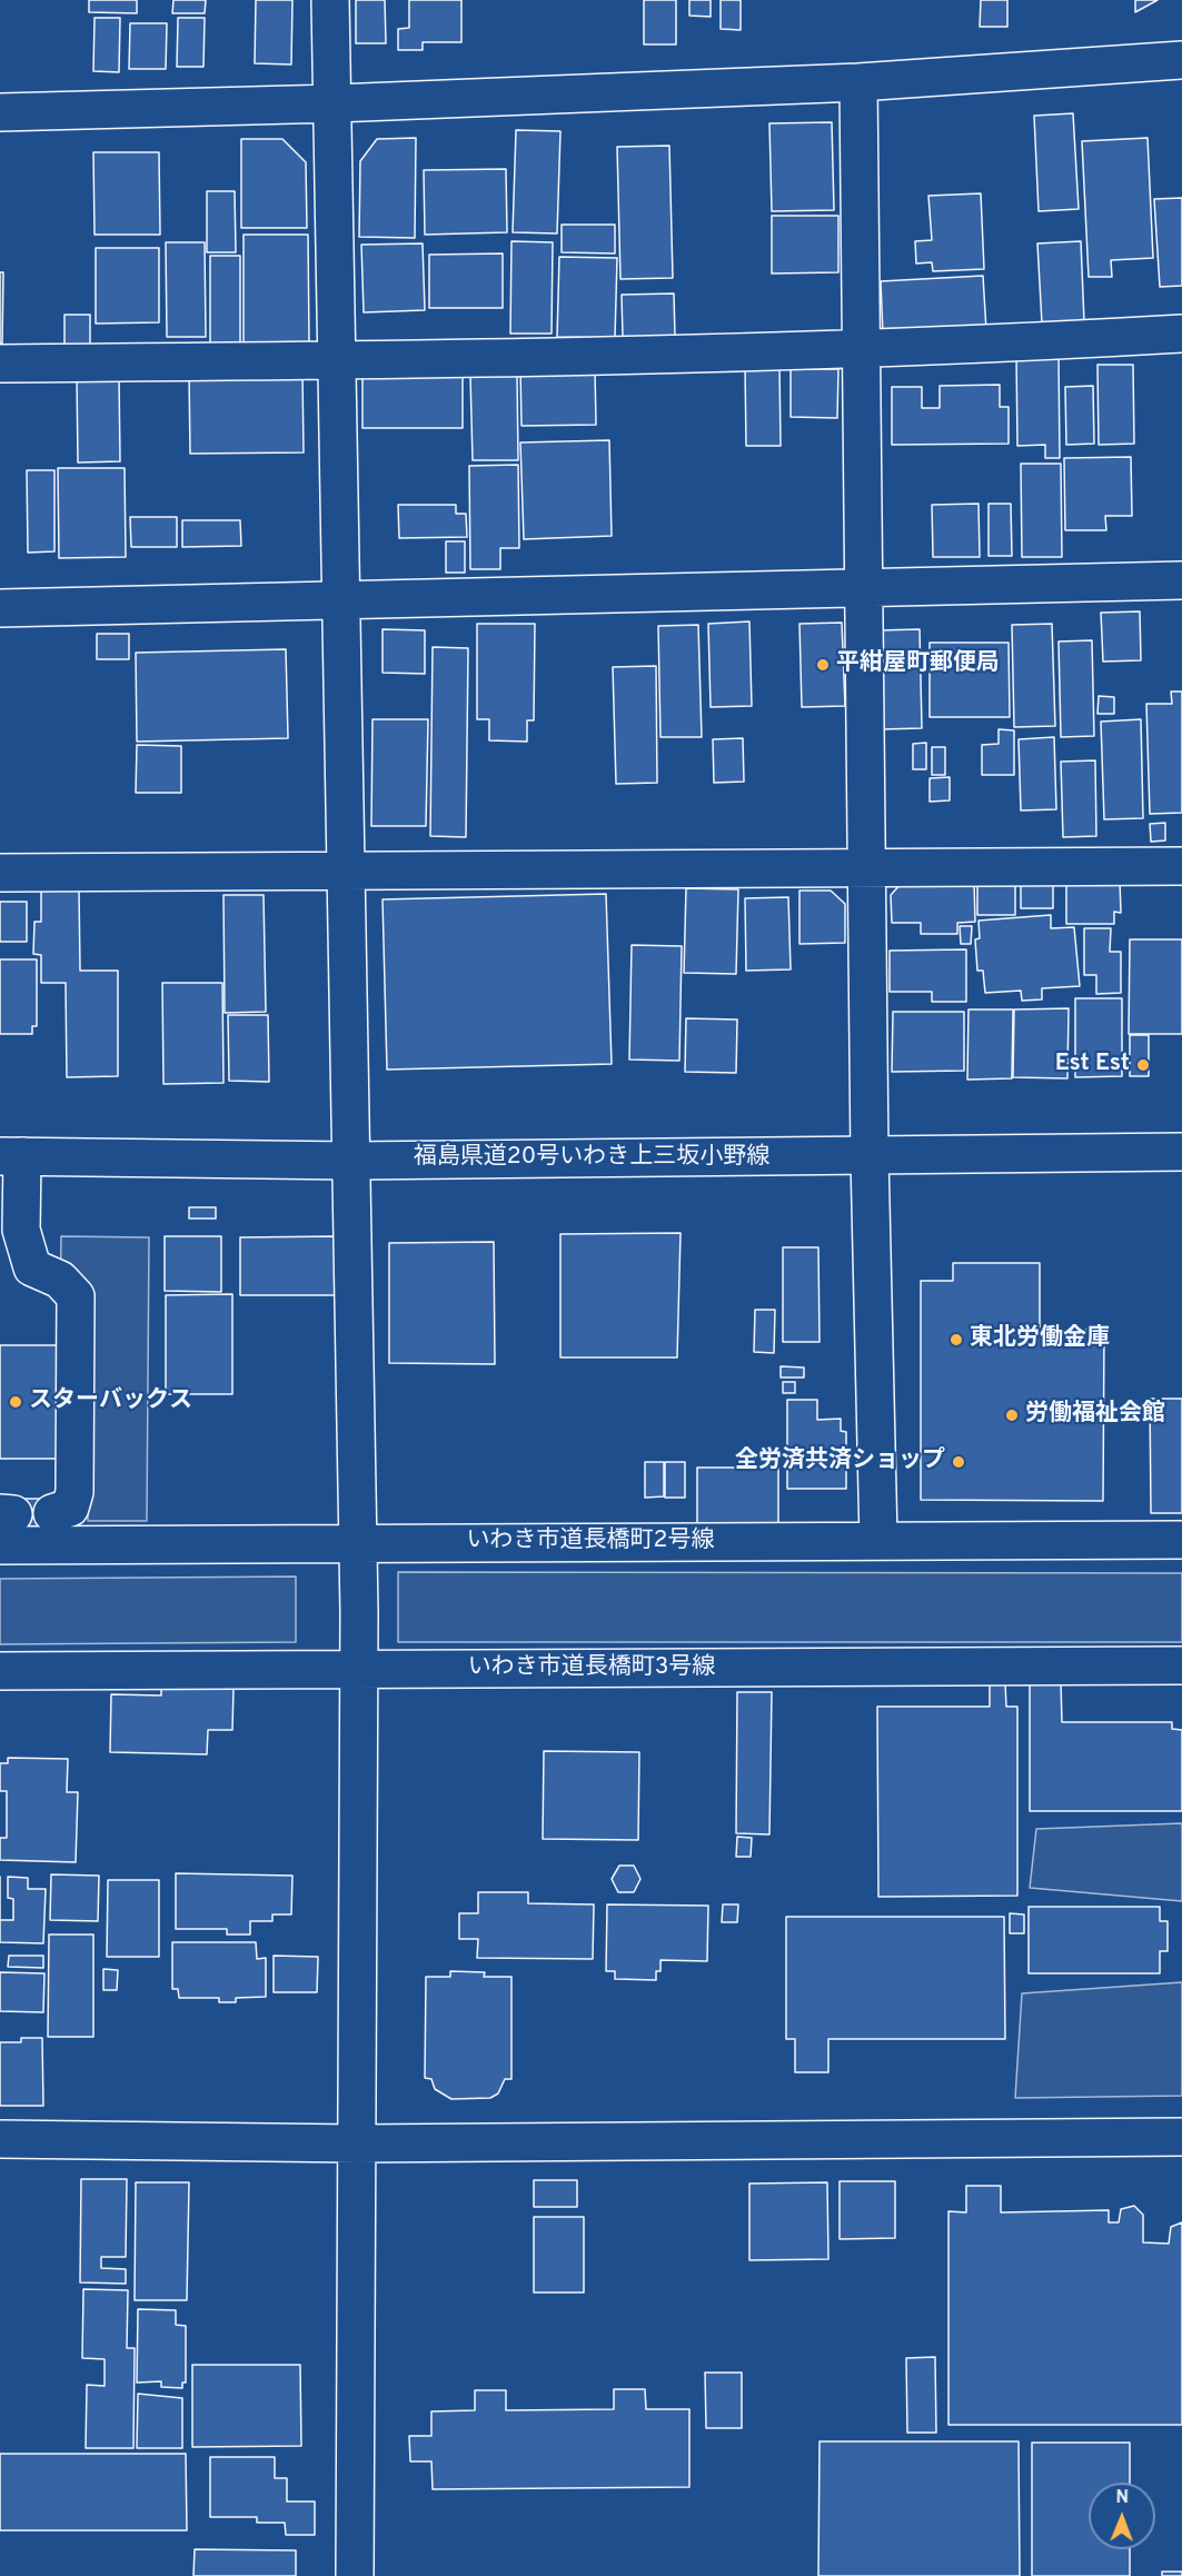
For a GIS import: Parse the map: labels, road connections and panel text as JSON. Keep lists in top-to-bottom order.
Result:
{
  "streets": {
    "street": ["福島県道20号いわき上三坂小野線", "いわき市道長橋町2号線", "いわき市道長橋町3号線"]
  },
  "places": [
    "平紺屋町郵便局",
    "Est Est",
    "東北労働金庫",
    "スターバックス",
    "労働福祉会館",
    "全労済共済ショップ"
  ],
  "north": "top"
}
